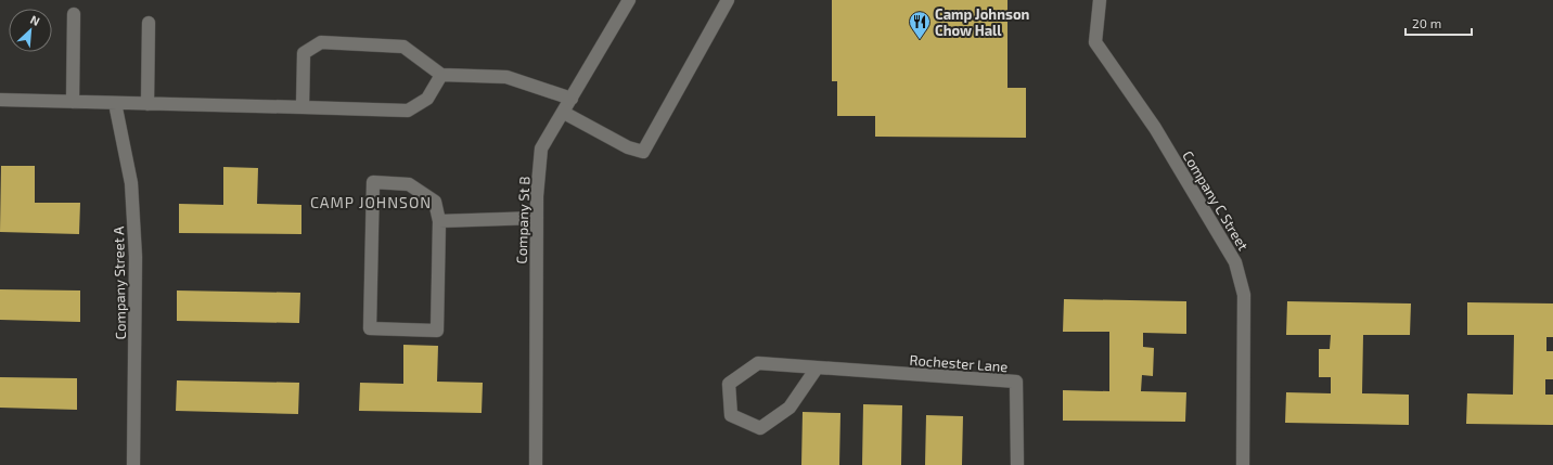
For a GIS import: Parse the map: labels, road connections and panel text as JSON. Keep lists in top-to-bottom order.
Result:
{
  "streets": {
    "street": [
      "Company C Street",
      "Company St B",
      "Company Street A",
      "Rochester Lane"
    ]
  },
  "districts": ["CAMP JOHNSON"],
  "places": {
    "restaurant": ["Camp Johnson Chow Hall"]
  },
  "scale_bar": "20 m",
  "north": "top right"
}
